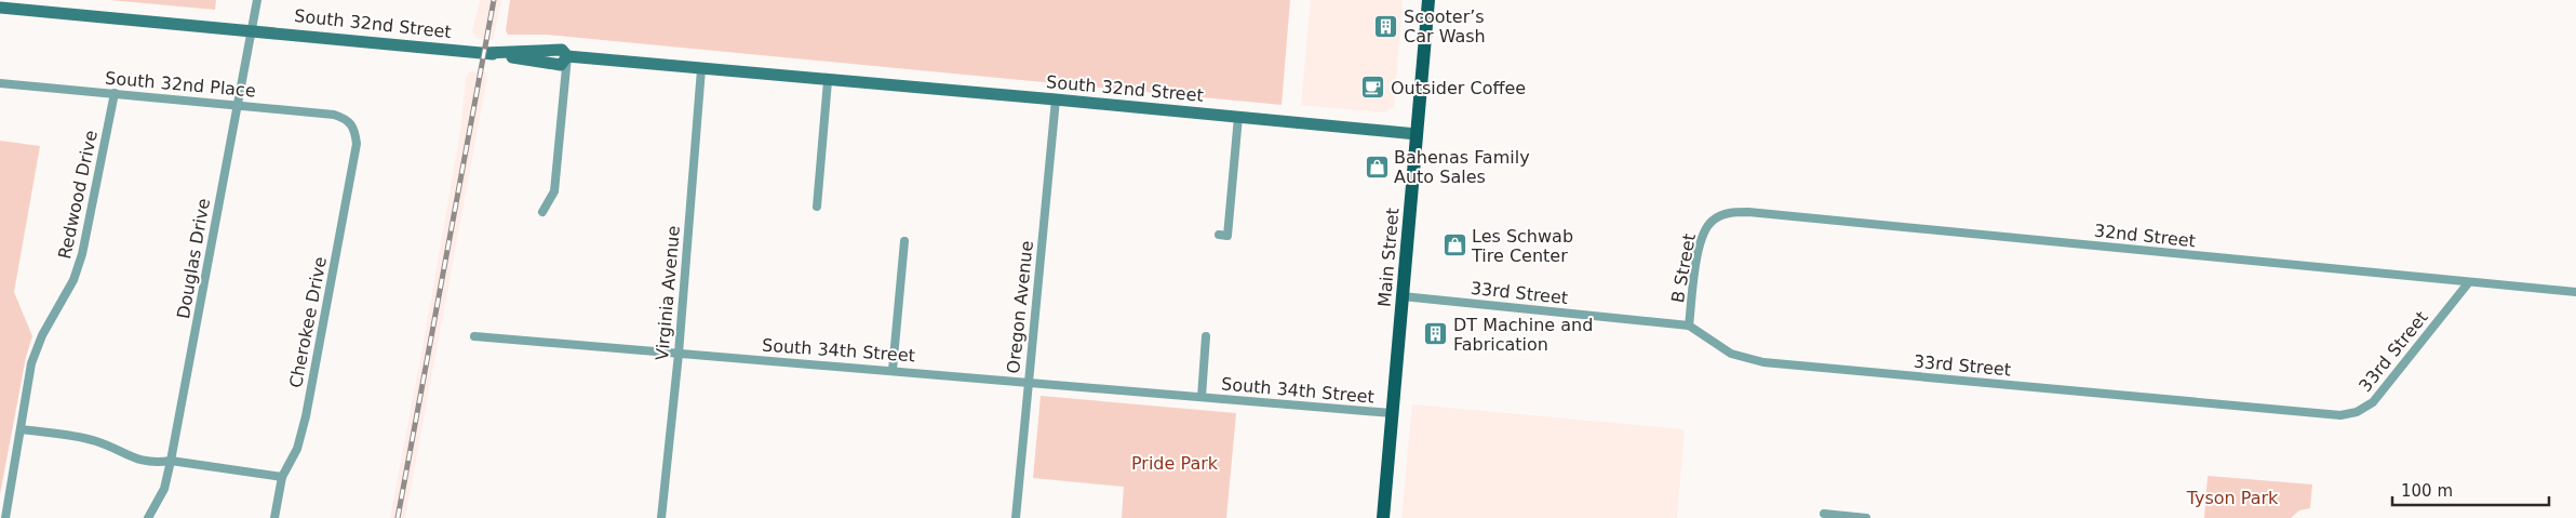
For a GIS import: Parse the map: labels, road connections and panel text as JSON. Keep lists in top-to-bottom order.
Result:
{
  "streets": {
    "main road": ["Main Street"],
    "street": [
      "South 32nd Street",
      "South 32nd Place",
      "Redwood Drive",
      "32nd Street",
      "Douglas Drive",
      "B Street",
      "Virginia Avenue",
      "33rd Street",
      "Oregon Avenue",
      "Cherokee Drive",
      "South 34th Street"
    ]
  },
  "crossings": [
    ["South 32nd Street", "Main Street"],
    ["South 32nd Street", "Douglas Drive"],
    ["South 32nd Street", "Virginia Avenue"],
    ["South 32nd Street", "Oregon Avenue"],
    ["South 32nd Place", "Redwood Drive"],
    ["South 32nd Place", "Douglas Drive"],
    ["South 32nd Place", "Cherokee Drive"],
    ["32nd Street", "B Street"],
    ["32nd Street", "33rd Street"],
    ["Main Street", "33rd Street"],
    ["Main Street", "South 34th Street"],
    ["B Street", "33rd Street"],
    ["Virginia Avenue", "South 34th Street"],
    ["Oregon Avenue", "South 34th Street"]
  ],
  "parks": ["Pride Park", "Tyson Park"],
  "places": {
    "building": ["Scooter’s Car Wash", "DT Machine and Fabrication"],
    "cafe": ["Outsider Coffee"],
    "shop": ["Bahenas Family Auto Sales", "Les Schwab Tire Center"]
  },
  "scale_bar": "100 m"
}
